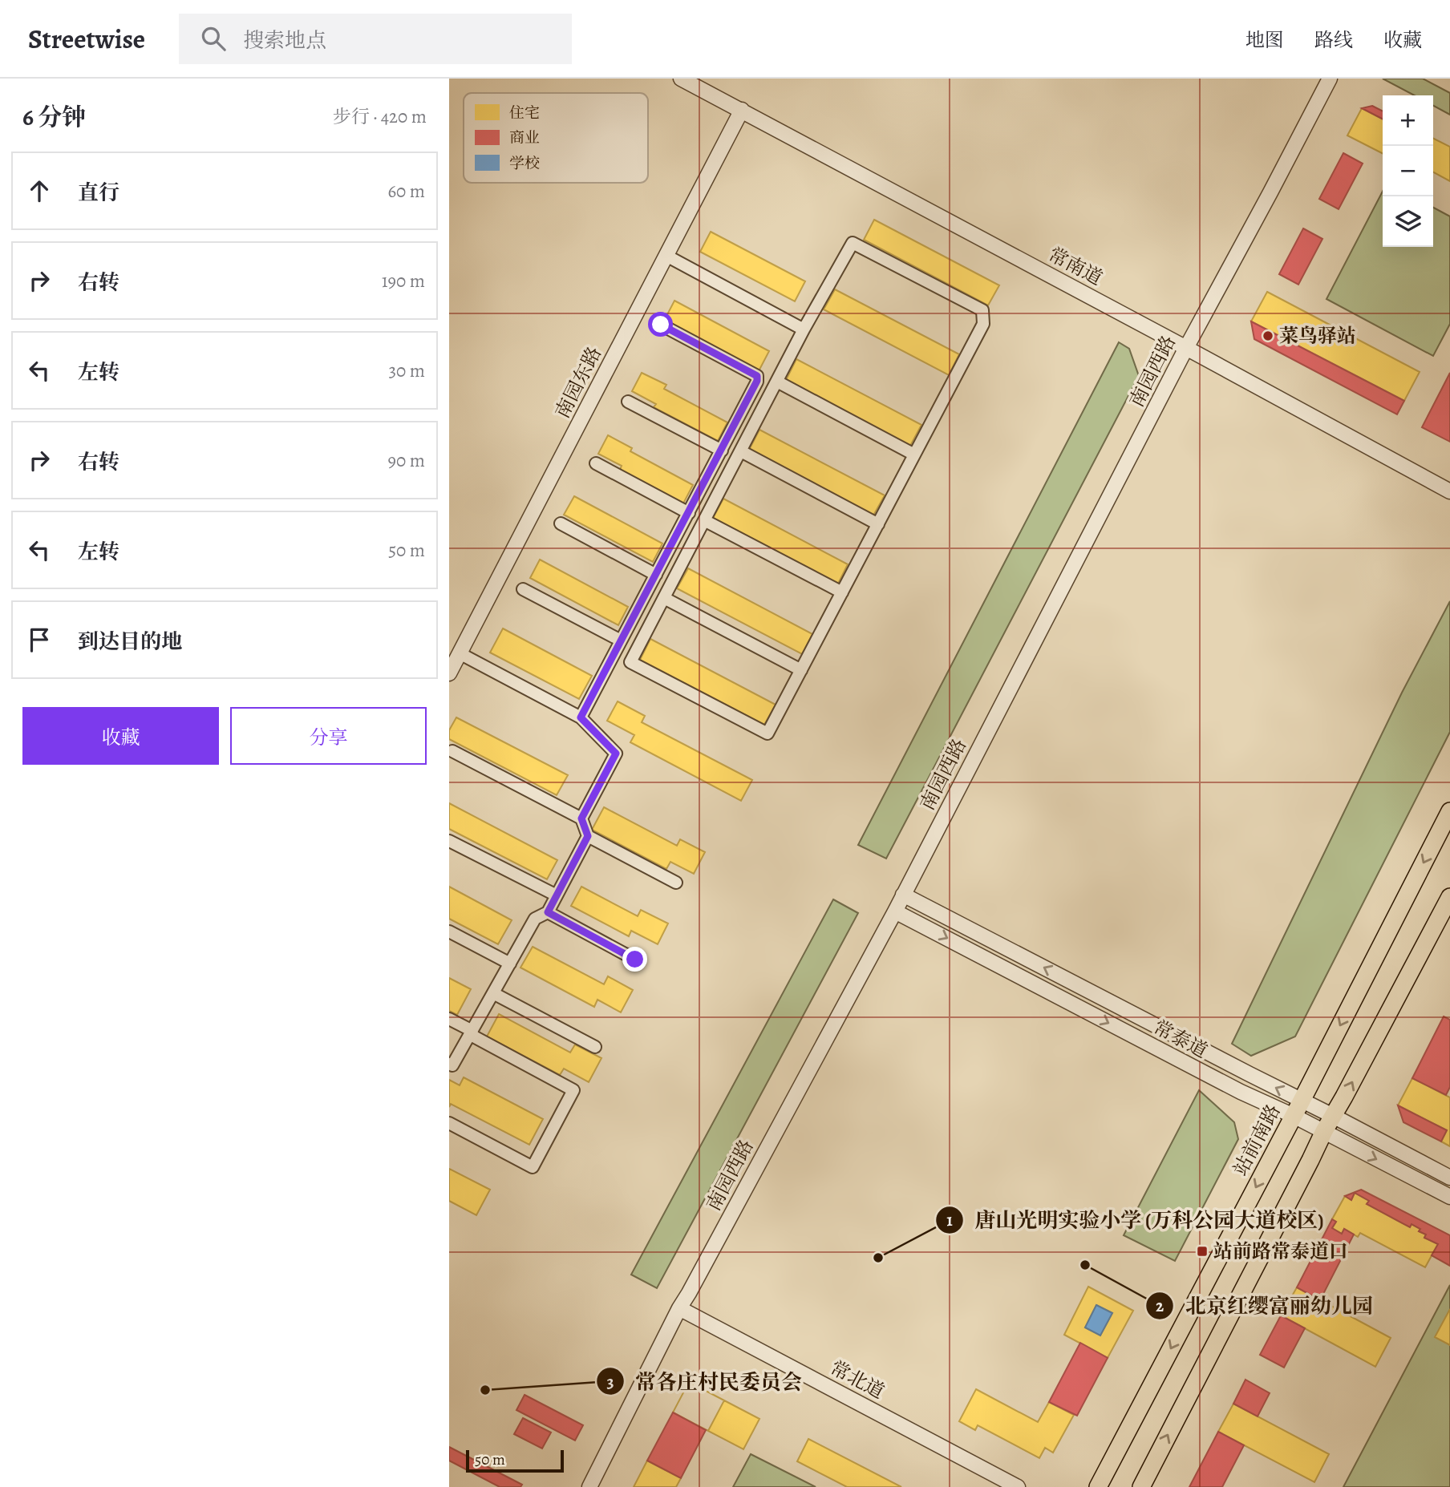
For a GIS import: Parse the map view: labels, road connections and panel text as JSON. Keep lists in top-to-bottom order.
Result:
{
  "streets": {
    "main road": ["站前南路"],
    "street": [
      "常南道",
      "南园西路",
      "南园东路",
      "常泰道",
      "常北道"
    ]
  },
  "crossings": [
    ["常南道", "南园西路"],
    ["常南道", "南园东路"],
    ["南园西路", "常泰道"],
    ["南园西路", "常北道"],
    ["常泰道", "站前南路"]
  ],
  "places": {
    "other": [
      "菜鸟驿站",
      "唐山光明实验小学 (万科公园大道校区)",
      "北京红缨富丽幼儿园",
      "常各庄村民委员会"
    ],
    "transit": ["站前路常泰道口"]
  },
  "legend": ["住宅", "商业", "学校"],
  "scale_bar": "50 m",
  "page": {
    "header": "Streetwise",
    "search": "搜索地点",
    "nav": ["地图", "路线", "收藏"],
    "heading": ["6 分钟", "步行 · 420 m"],
    "map_buttons": ["+", "−"],
    "list": [
      ["直行", "60 m"],
      ["右转", "190 m"],
      ["左转", "30 m"],
      ["右转", "90 m"],
      ["左转", "50 m"],
      "到达目的地"
    ],
    "buttons": ["收藏", "分享"],
    "scale": "50 m"
  }
}
